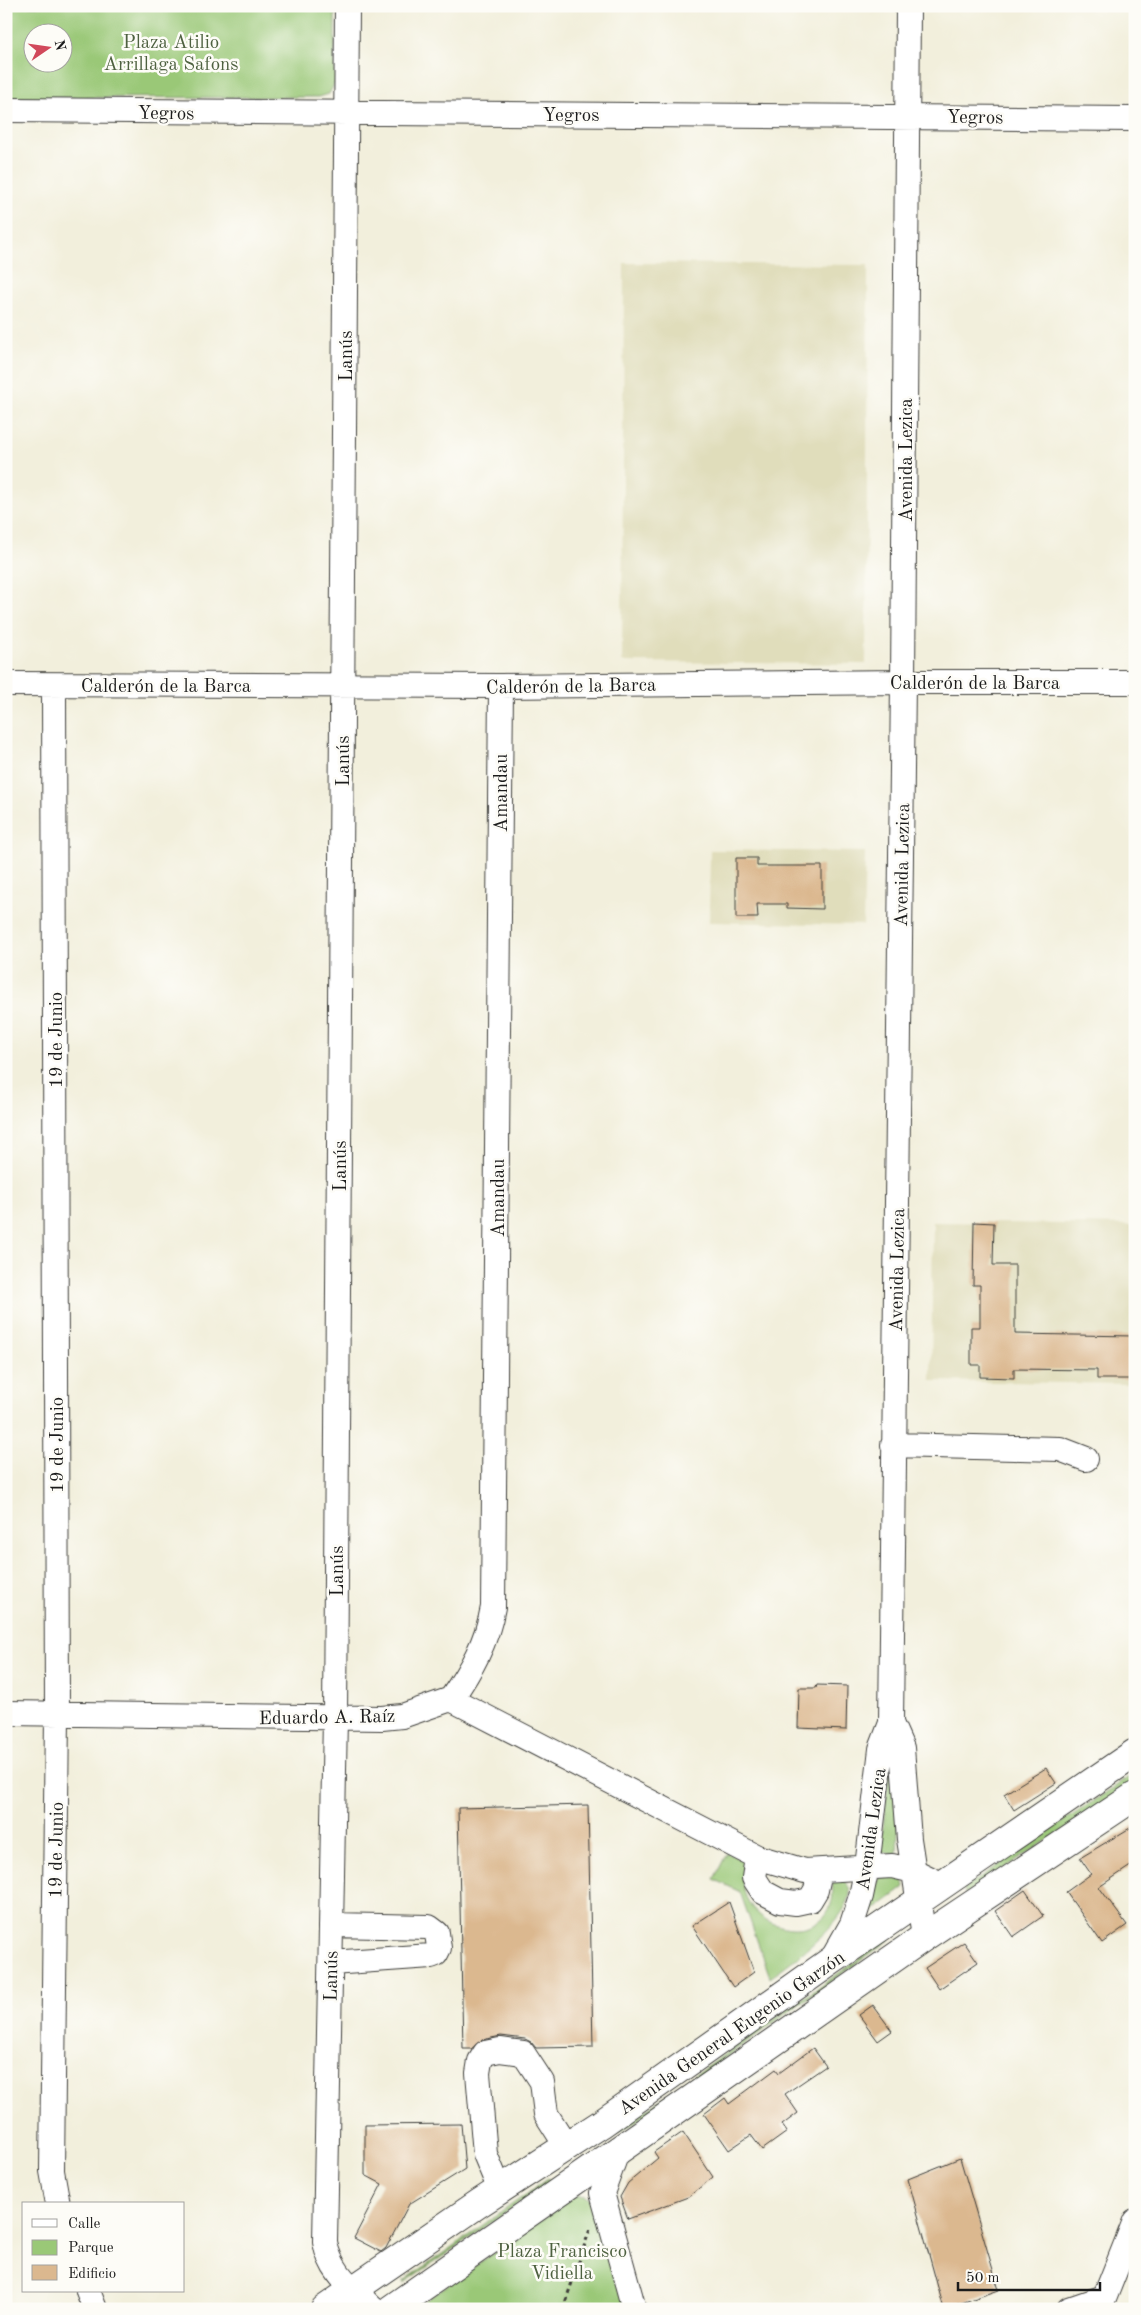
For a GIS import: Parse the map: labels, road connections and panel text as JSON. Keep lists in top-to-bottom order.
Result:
{
  "streets": {
    "main road": ["Avenida General Eugenio Garzón"],
    "street": [
      "Yegros",
      "Lanús",
      "Avenida Lezica",
      "Calderón de la Barca",
      "Amandau",
      "19 de Junio",
      "Eduardo A. Raíz"
    ]
  },
  "crossings": [
    ["Yegros", "Lanús"],
    ["Yegros", "Avenida Lezica"],
    ["Lanús", "Calderón de la Barca"],
    ["Lanús", "Eduardo A. Raíz"],
    ["Lanús", "Avenida General Eugenio Garzón"],
    ["Avenida Lezica", "Calderón de la Barca"],
    ["Avenida Lezica", "Avenida General Eugenio Garzón"],
    ["Calderón de la Barca", "Amandau"],
    ["Calderón de la Barca", "19 de Junio"],
    ["Amandau", "Eduardo A. Raíz"],
    ["19 de Junio", "Eduardo A. Raíz"]
  ],
  "parks": ["Plaza Atilio Arrillaga Safons", "Plaza Francisco Vidiella"],
  "legend": ["Calle", "Parque", "Edificio"],
  "scale_bar": "50 m",
  "north": "right"
}
